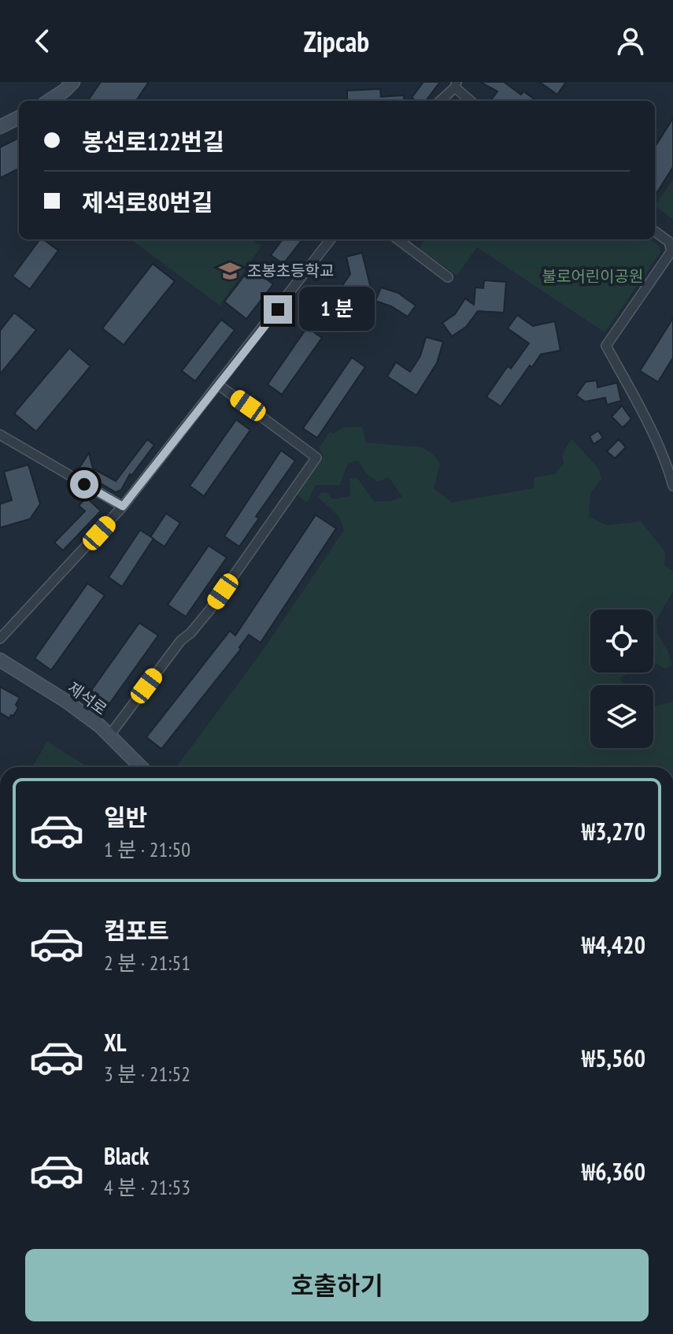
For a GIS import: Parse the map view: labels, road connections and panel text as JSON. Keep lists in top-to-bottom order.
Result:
{
  "streets": {
    "street": ["제석로"]
  },
  "parks": ["불로어린이공원"],
  "places": {
    "school or university": ["조봉초등학교"]
  },
  "page": {
    "header": "Zipcab",
    "banner": ["봉선로122번길", "제석로80번길"],
    "bubble": "1 분",
    "list": [
      {
        "name": "일반",
        "note": "1 분 · 21:50",
        "value": "₩3,270"
      },
      {
        "name": "컴포트",
        "note": "2 분 · 21:51",
        "value": "₩4,420"
      },
      {
        "name": "XL",
        "note": "3 분 · 21:52",
        "value": "₩5,560"
      },
      {
        "name": "Black",
        "note": "4 분 · 21:53",
        "value": "₩6,360"
      }
    ],
    "buttons": "호출하기"
  }
}
